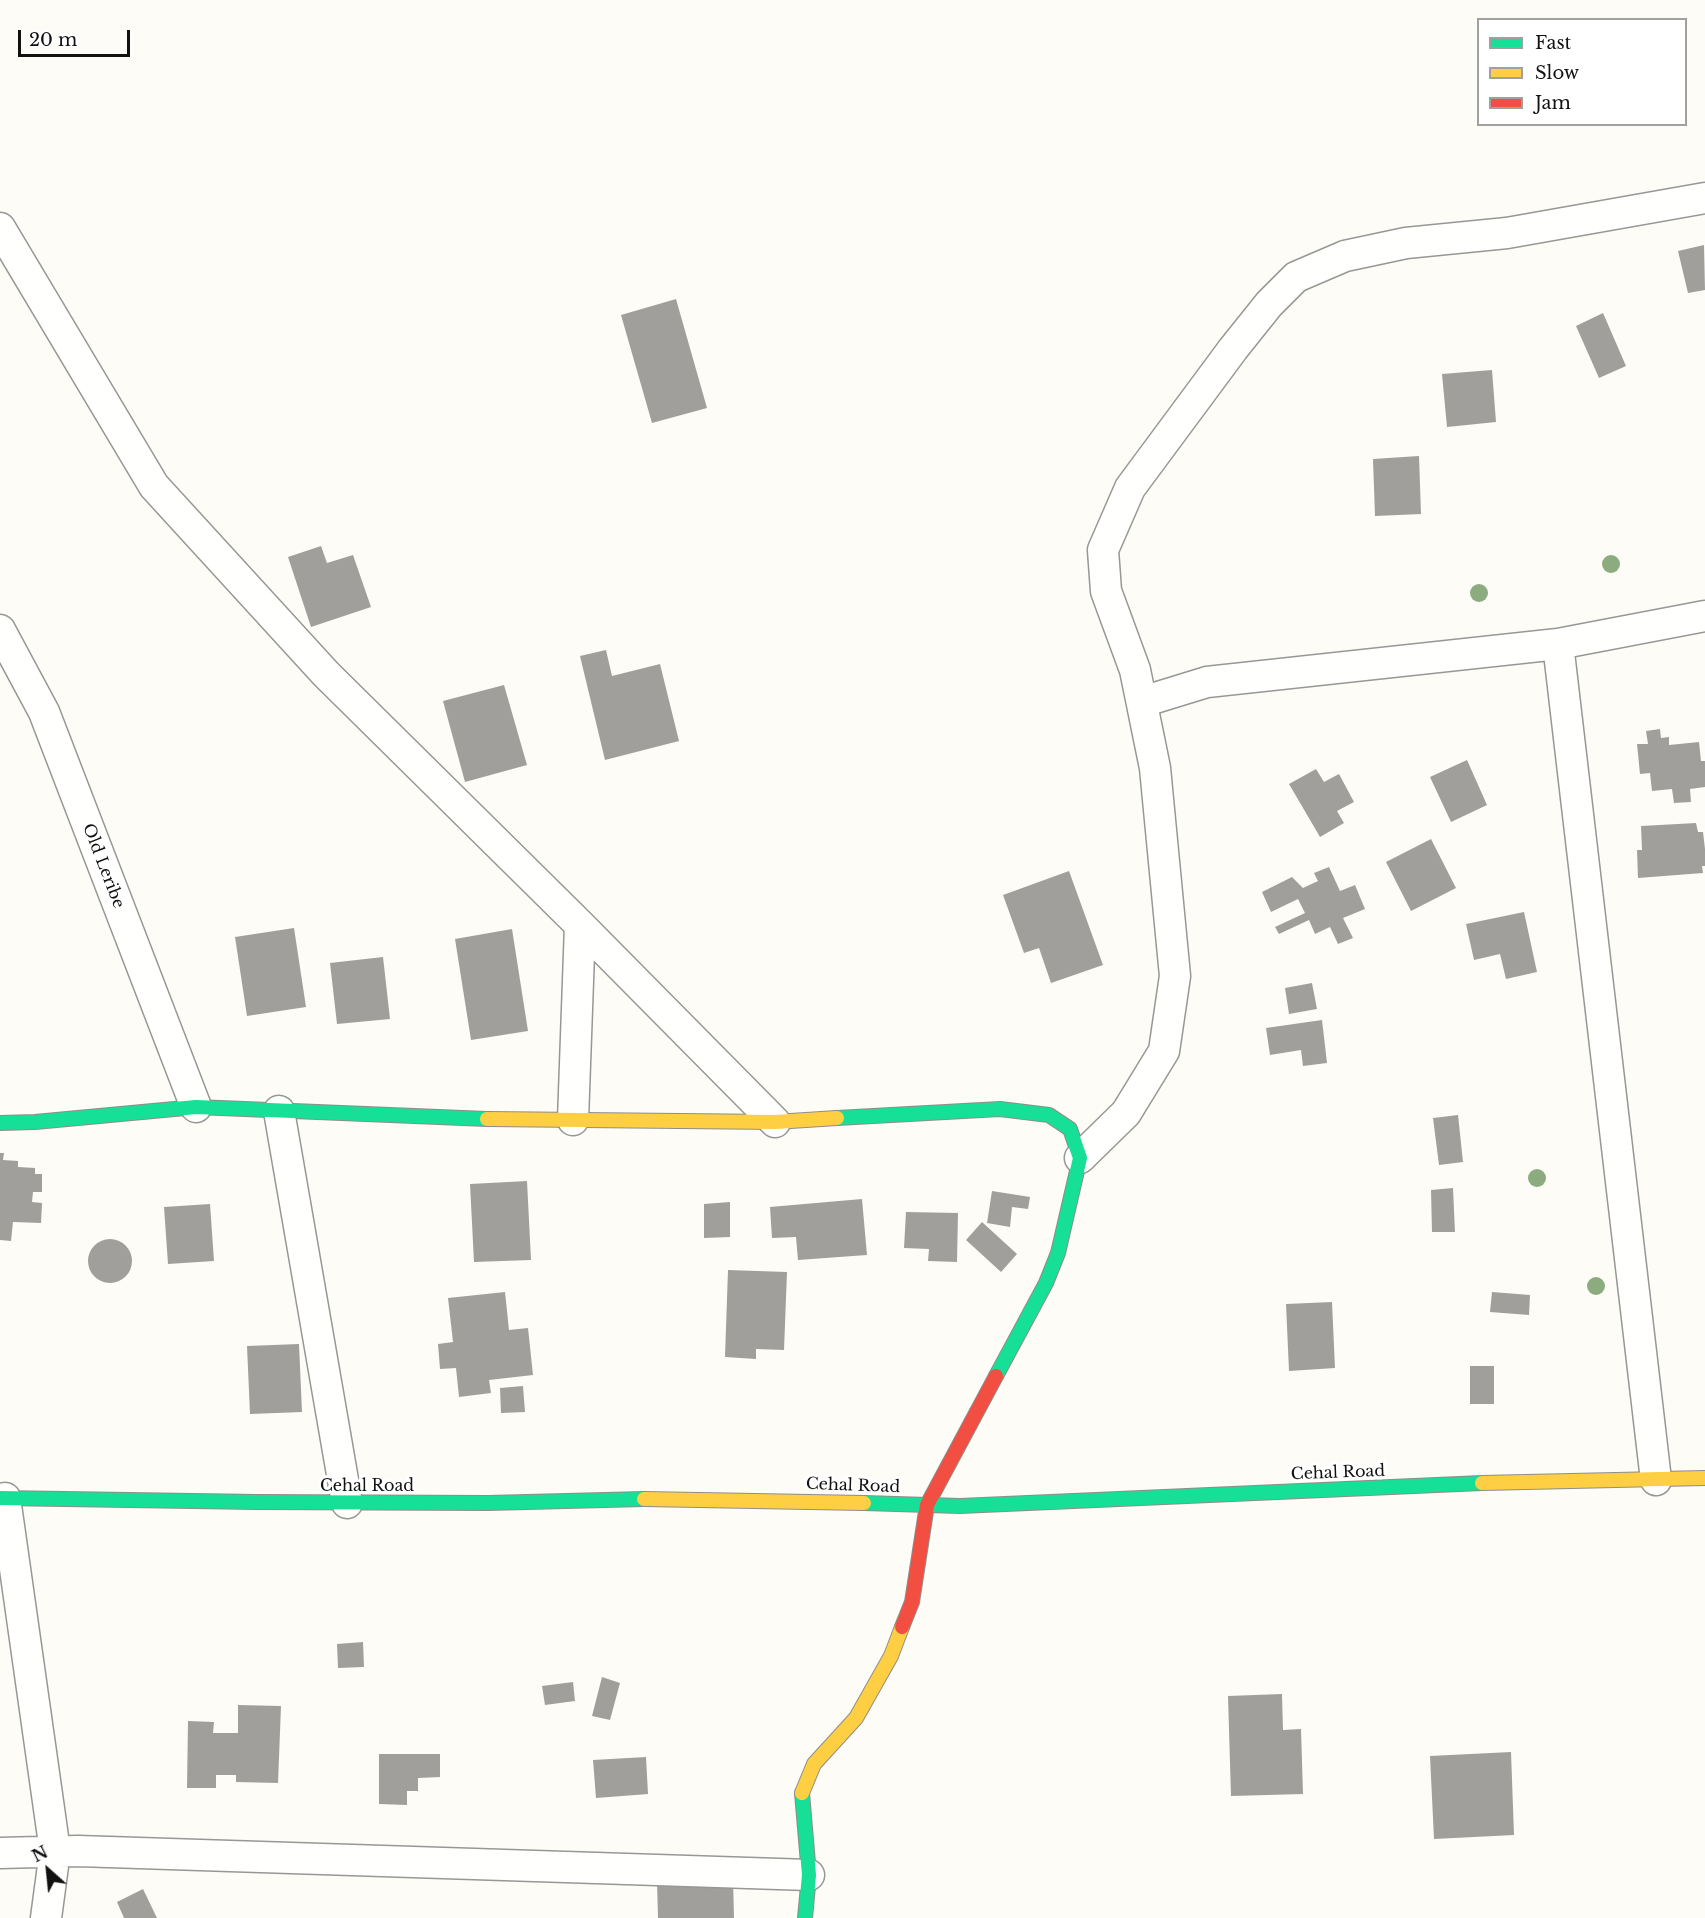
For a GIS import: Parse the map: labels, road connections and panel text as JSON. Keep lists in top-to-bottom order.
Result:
{
  "streets": {
    "street": ["Old Leribe", "Cehal Road"]
  },
  "legend": ["Fast", "Slow", "Jam"],
  "scale_bar": "20 m",
  "north": "top left"
}
